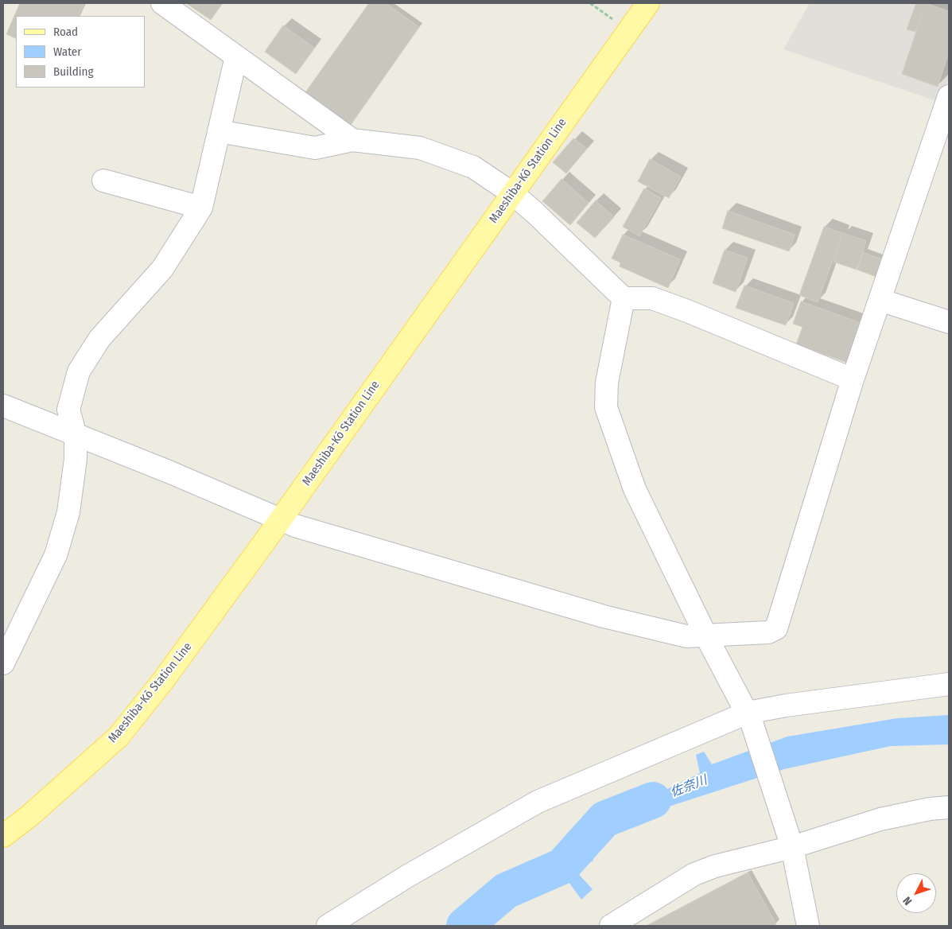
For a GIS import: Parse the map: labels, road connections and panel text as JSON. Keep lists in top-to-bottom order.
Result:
{
  "streets": {
    "main road": ["Maeshiba-Kō Station Line"]
  },
  "water": ["佐奈川"],
  "legend": ["Road", "Water", "Building"],
  "north": "bottom left"
}
